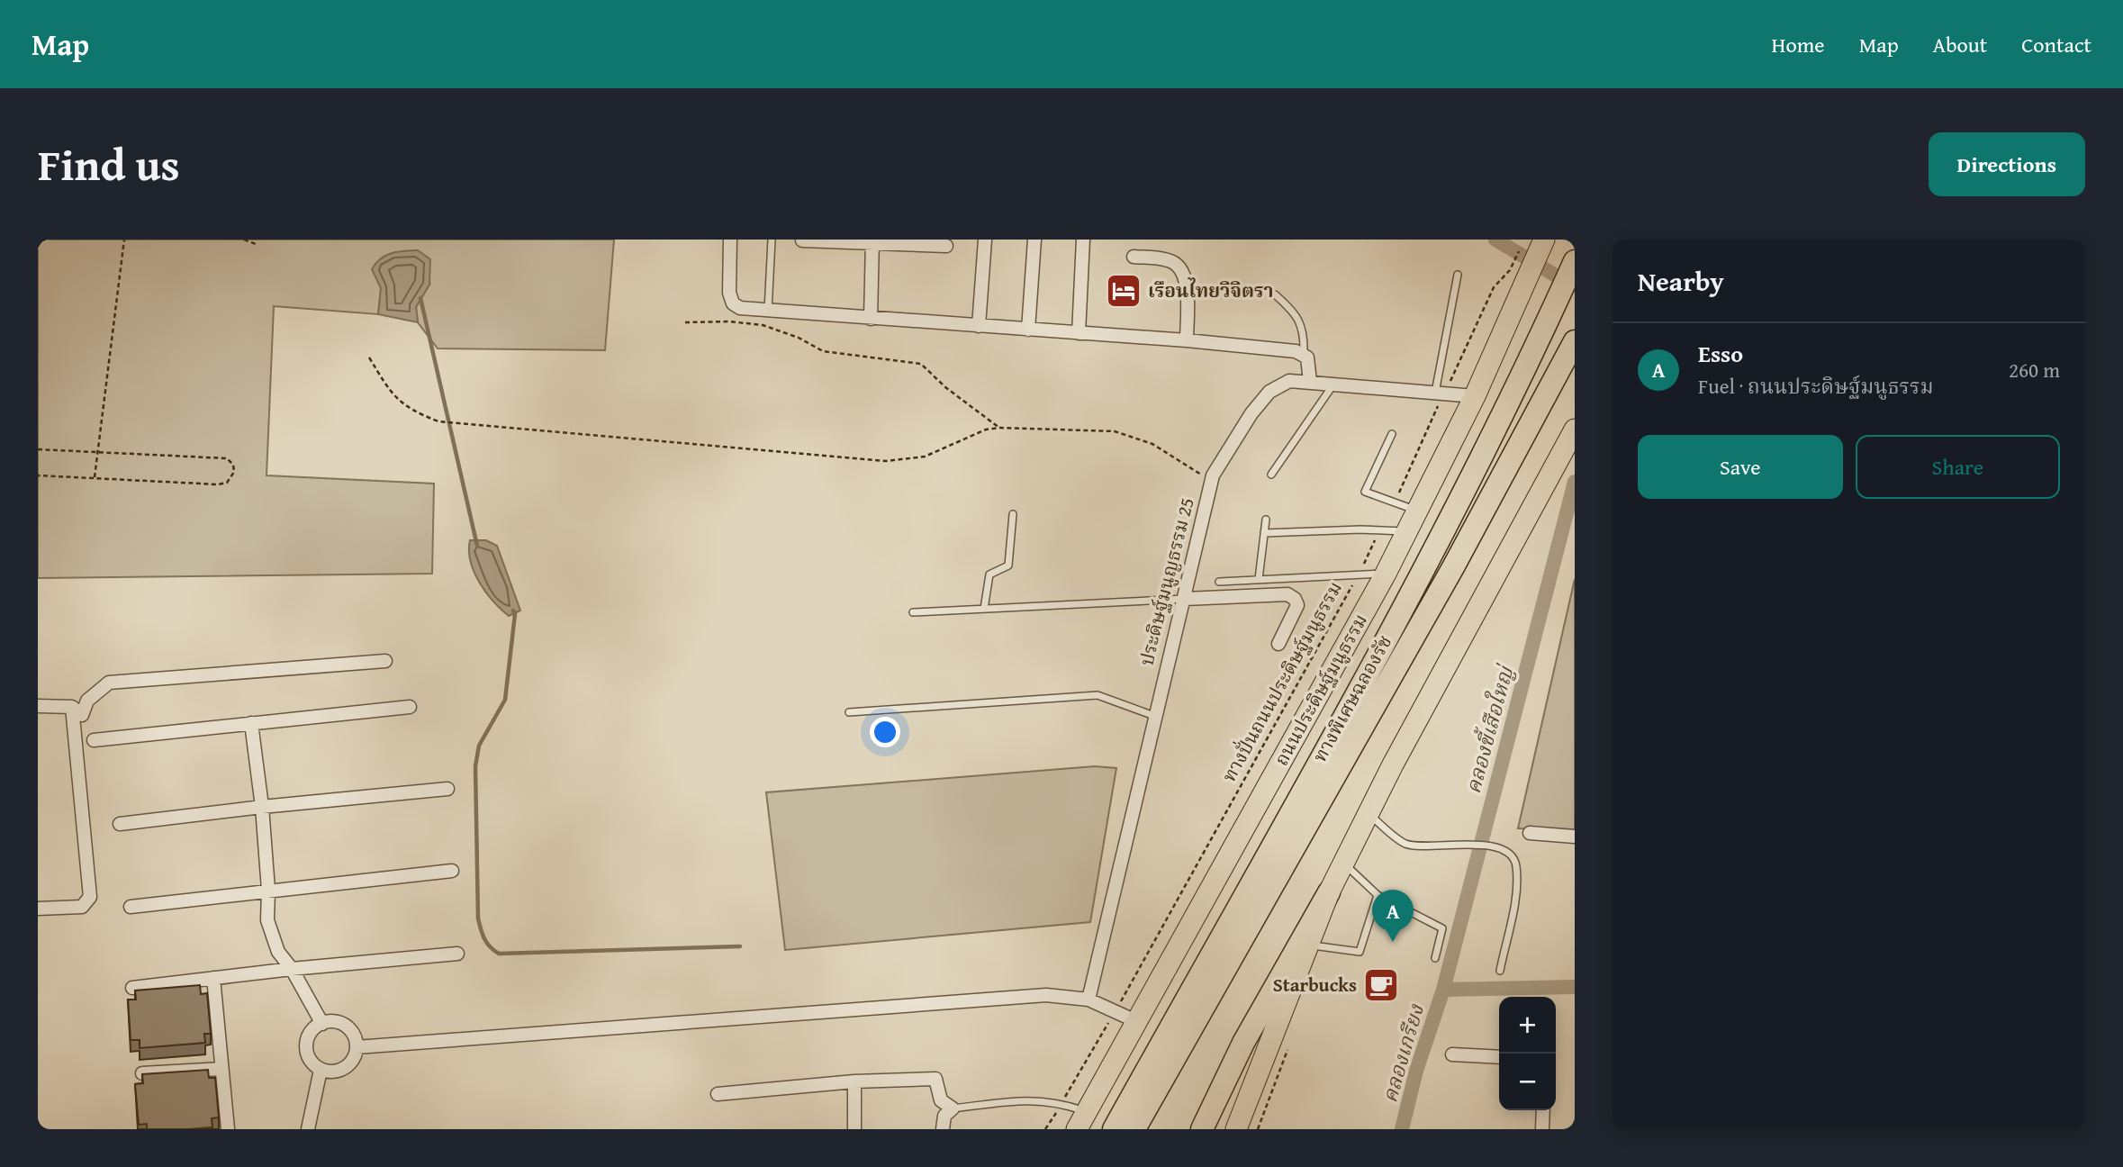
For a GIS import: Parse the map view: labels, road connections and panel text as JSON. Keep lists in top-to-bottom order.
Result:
{
  "streets": {
    "highway": ["ทางพิเศษฉลองรัช"],
    "main road": ["ถนนประดิษฐ์มนูธรรม"],
    "street": ["ประดิษฐ์มนูญธรรม 25"],
    "path": ["ทางปั่นถนนประดิษฐ์มนูธรรม"]
  },
  "crossings": [
    ["ประดิษฐ์มนูญธรรม 25", "ถนนประดิษฐ์มนูธรรม"]
  ],
  "water": ["คลองขี้เสือใหญ่", "คลองเกรียง"],
  "places": {
    "hotel": ["เรือนไทยวิจิตรา"],
    "cafe": ["Starbucks"]
  },
  "page": {
    "header": "Map",
    "nav": [
      "Home",
      "Map",
      "About",
      "Contact"
    ],
    "title": "Find us",
    "buttons": [
      "Directions",
      ["Save", "Share"]
    ],
    "heading": "Nearby",
    "list": [
      {
        "mark": "A",
        "name": "Esso",
        "note": "Fuel · ถนนประดิษฐ์มนูธรรม",
        "value": "260 m"
      }
    ],
    "pins": "A",
    "map_buttons": ["+", "−"]
  }
}
